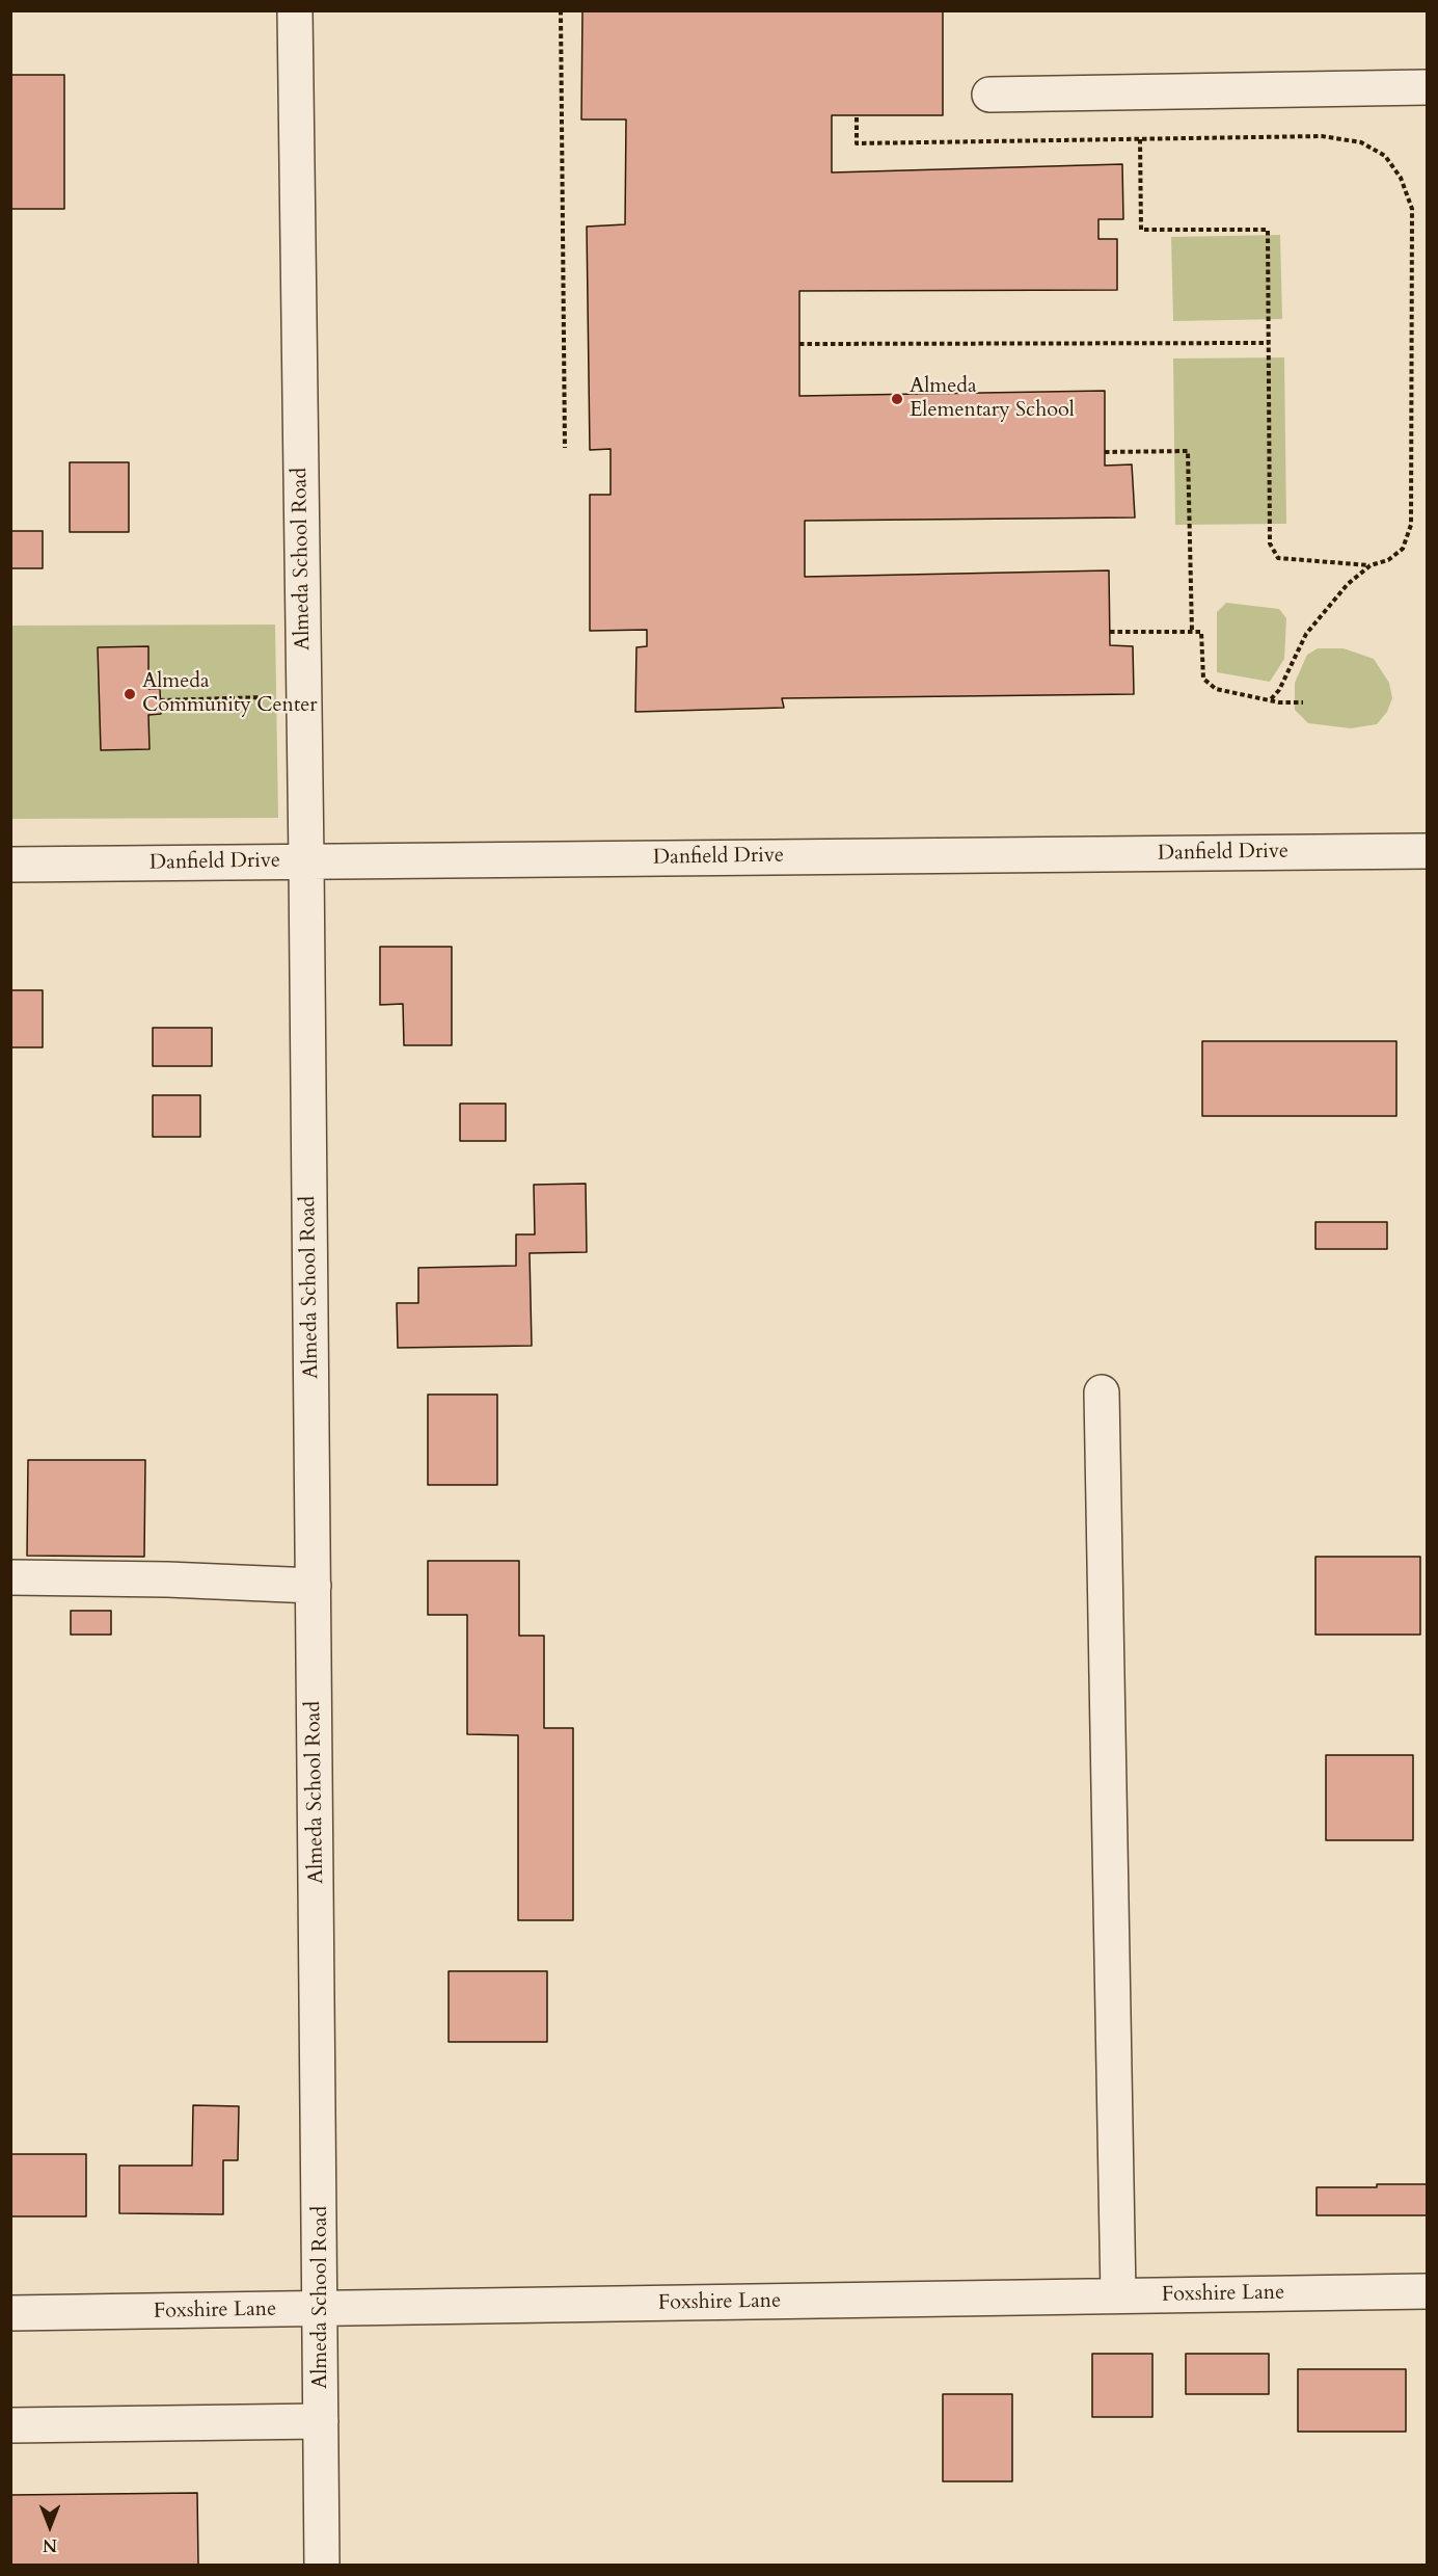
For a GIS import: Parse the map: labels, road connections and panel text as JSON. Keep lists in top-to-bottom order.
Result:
{
  "streets": {
    "street": ["Almeda School Road", "Danfield Drive", "Foxshire Lane"]
  },
  "crossings": [
    ["Almeda School Road", "Danfield Drive"],
    ["Almeda School Road", "Foxshire Lane"]
  ],
  "places": ["Almeda Elementary School", "Almeda Community Center"],
  "north": "bottom"
}
